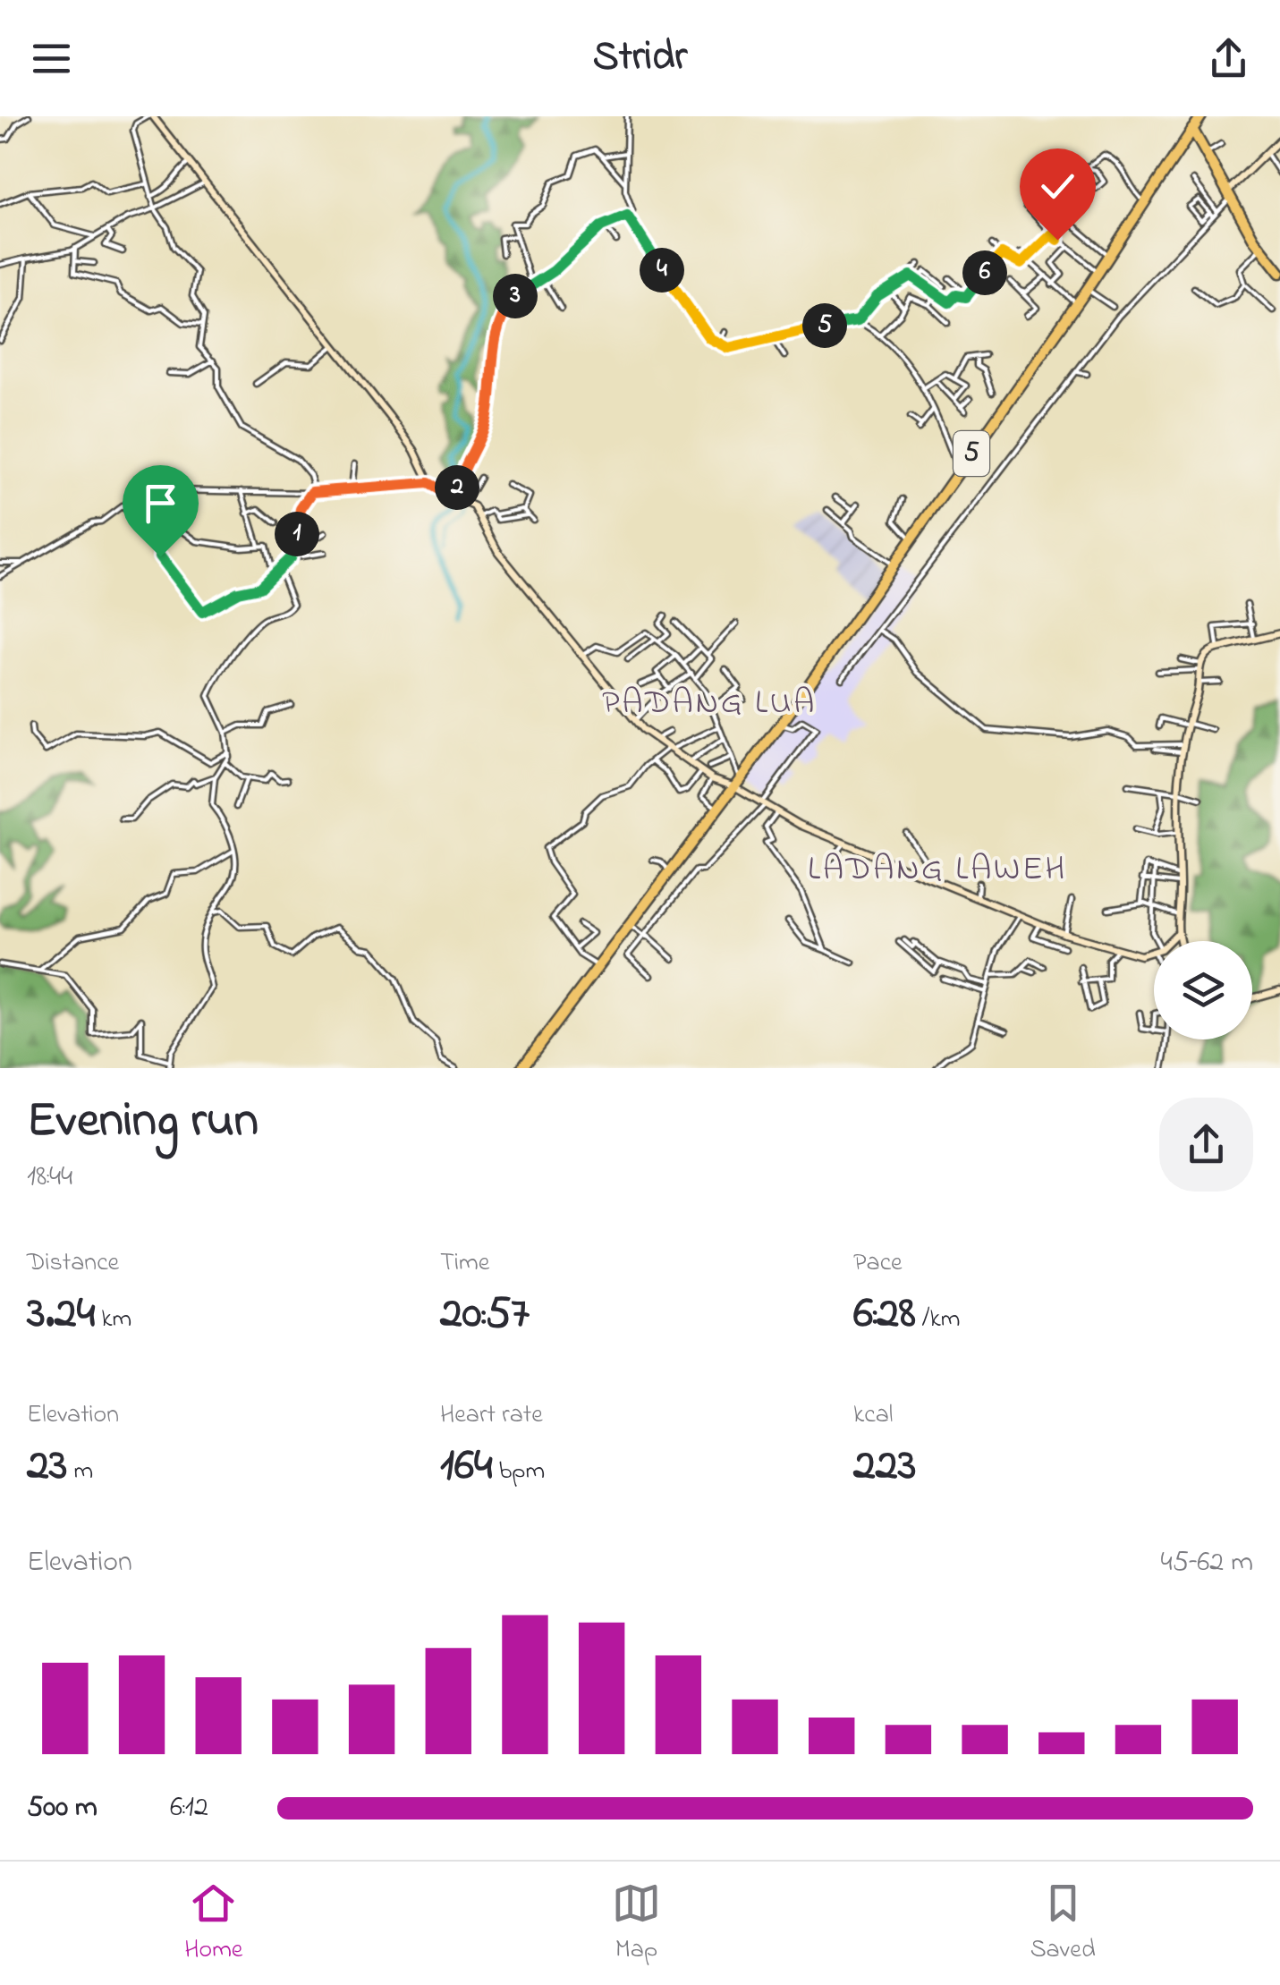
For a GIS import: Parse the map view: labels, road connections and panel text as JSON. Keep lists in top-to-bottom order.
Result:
{
  "streets": {
    "highway": ["5"]
  },
  "districts": ["PADANG LUA", "LADANG LAWEH"],
  "page": {
    "header": "Stridr",
    "pins": [
      "4",
      "6",
      "3",
      "5",
      "2",
      "1"
    ],
    "heading": ["Evening run", "18:44"],
    "stats": [
      ["Distance", "3.24 km"],
      ["Time", "20:57"],
      ["Pace", "6:28 /km"],
      ["Elevation", "23 m"],
      ["Heart rate", "164 bpm"],
      ["kcal", "223"]
    ],
    "chart": ["Elevation", "45–62 m"],
    "list": [
      {
        "name": "500 m",
        "note": "6:12"
      }
    ],
    "tabs": ["Home", "Map", "Saved"]
  }
}
